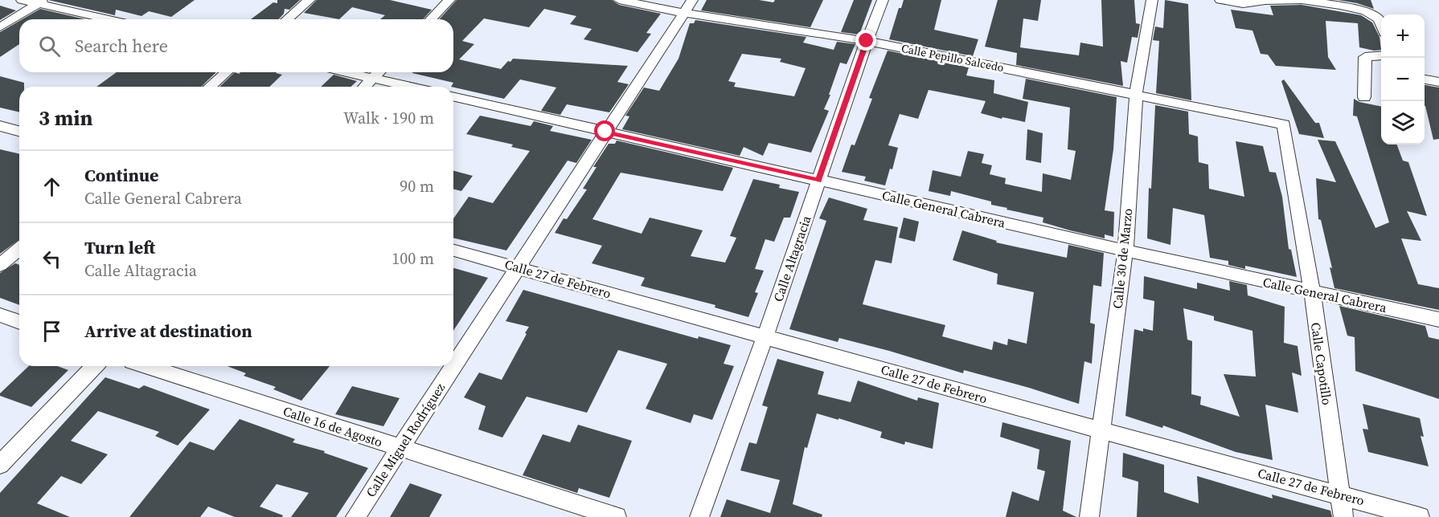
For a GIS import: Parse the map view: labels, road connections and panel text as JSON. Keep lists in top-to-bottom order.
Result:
{
  "streets": {
    "street": [
      "Calle Pepillo Salcedo",
      "Calle General Cabrera",
      "Calle Altagracia",
      "Calle 30 de Marzo",
      "Calle 27 de Febrero",
      "Calle Capotillo",
      "Calle 16 de Agosto",
      "Calle Miguel Rodríguez"
    ]
  },
  "crossings": [
    ["Calle Pepillo Salcedo", "Calle Altagracia"],
    ["Calle Pepillo Salcedo", "Calle 30 de Marzo"],
    ["Calle Pepillo Salcedo", "Calle Capotillo"],
    ["Calle Pepillo Salcedo", "Calle Miguel Rodríguez"],
    ["Calle General Cabrera", "Calle Altagracia"],
    ["Calle General Cabrera", "Calle 30 de Marzo"],
    ["Calle General Cabrera", "Calle Capotillo"],
    ["Calle General Cabrera", "Calle Miguel Rodríguez"],
    ["Calle Altagracia", "Calle 27 de Febrero"],
    ["Calle 30 de Marzo", "Calle 27 de Febrero"],
    ["Calle 27 de Febrero", "Calle Capotillo"],
    ["Calle 27 de Febrero", "Calle Miguel Rodríguez"],
    ["Calle 16 de Agosto", "Calle Miguel Rodríguez"]
  ],
  "page": {
    "map_buttons": ["+", "−"],
    "search": "Search here",
    "heading": ["3 min", "Walk · 190 m"],
    "list": [
      ["Continue", "Calle General Cabrera", "90 m"],
      ["Turn left", "Calle Altagracia", "100 m"],
      "Arrive at destination"
    ]
  }
}
